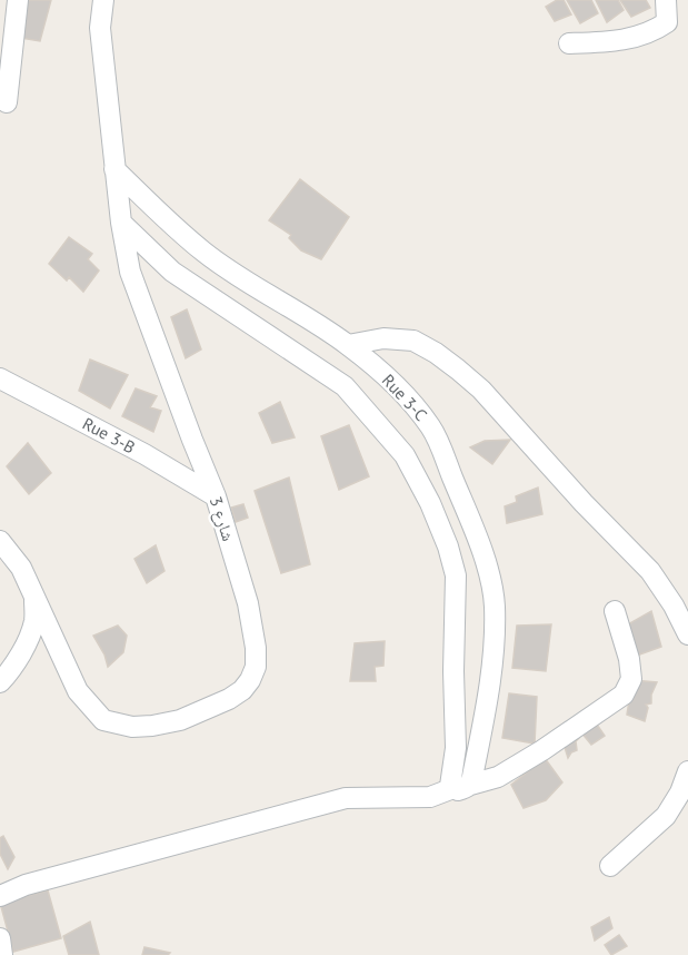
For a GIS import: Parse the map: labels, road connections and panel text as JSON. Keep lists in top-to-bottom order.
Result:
{
  "streets": {
    "street": ["Rue 3-C", "Rue 3-B", "شارع 3"]
  },
  "crossings": [
    ["Rue 3-C", "شارع 3"],
    ["Rue 3-B", "شارع 3"]
  ]
}
